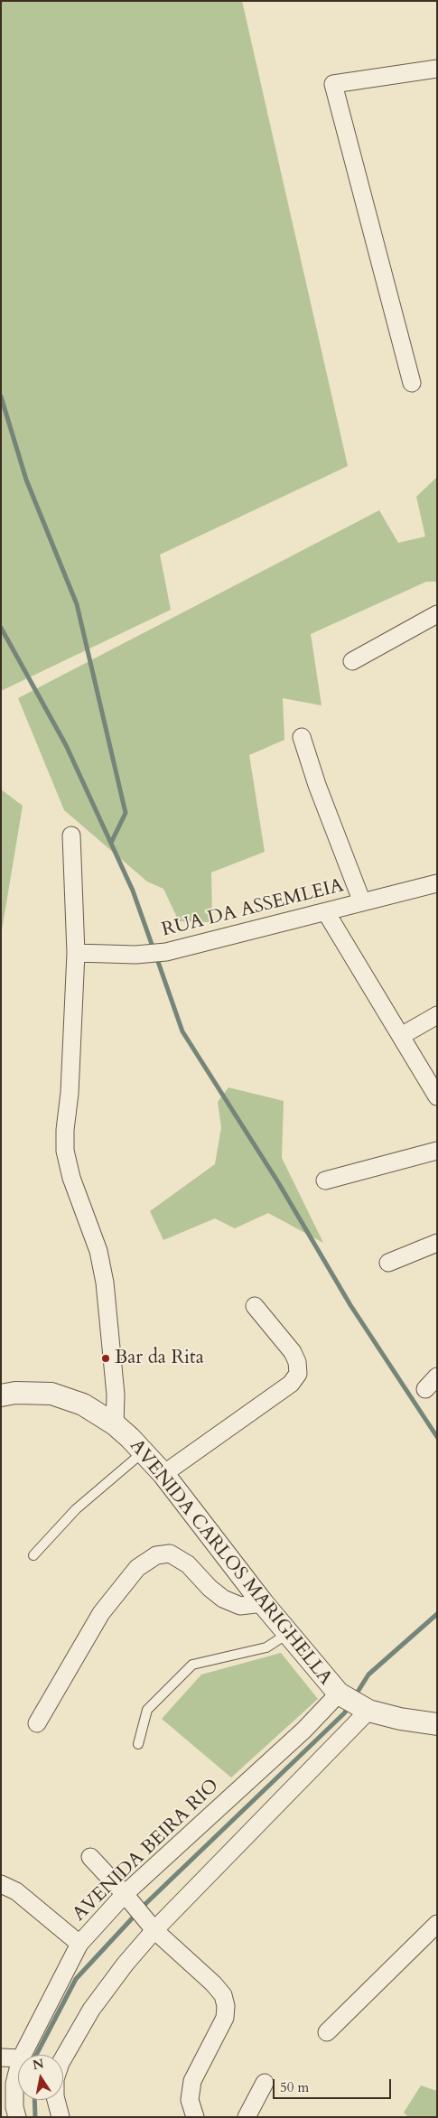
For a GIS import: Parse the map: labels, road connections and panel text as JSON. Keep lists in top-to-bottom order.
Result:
{
  "streets": {
    "street": ["RUA DA ASSEMLEIA", "AVENIDA CARLOS MARIGHELLA", "AVENIDA BEIRA RIO"]
  },
  "crossings": [
    ["AVENIDA CARLOS MARIGHELLA", "AVENIDA BEIRA RIO"]
  ],
  "places": ["Bar da Rita"],
  "scale_bar": "50 m",
  "north": "top"
}
